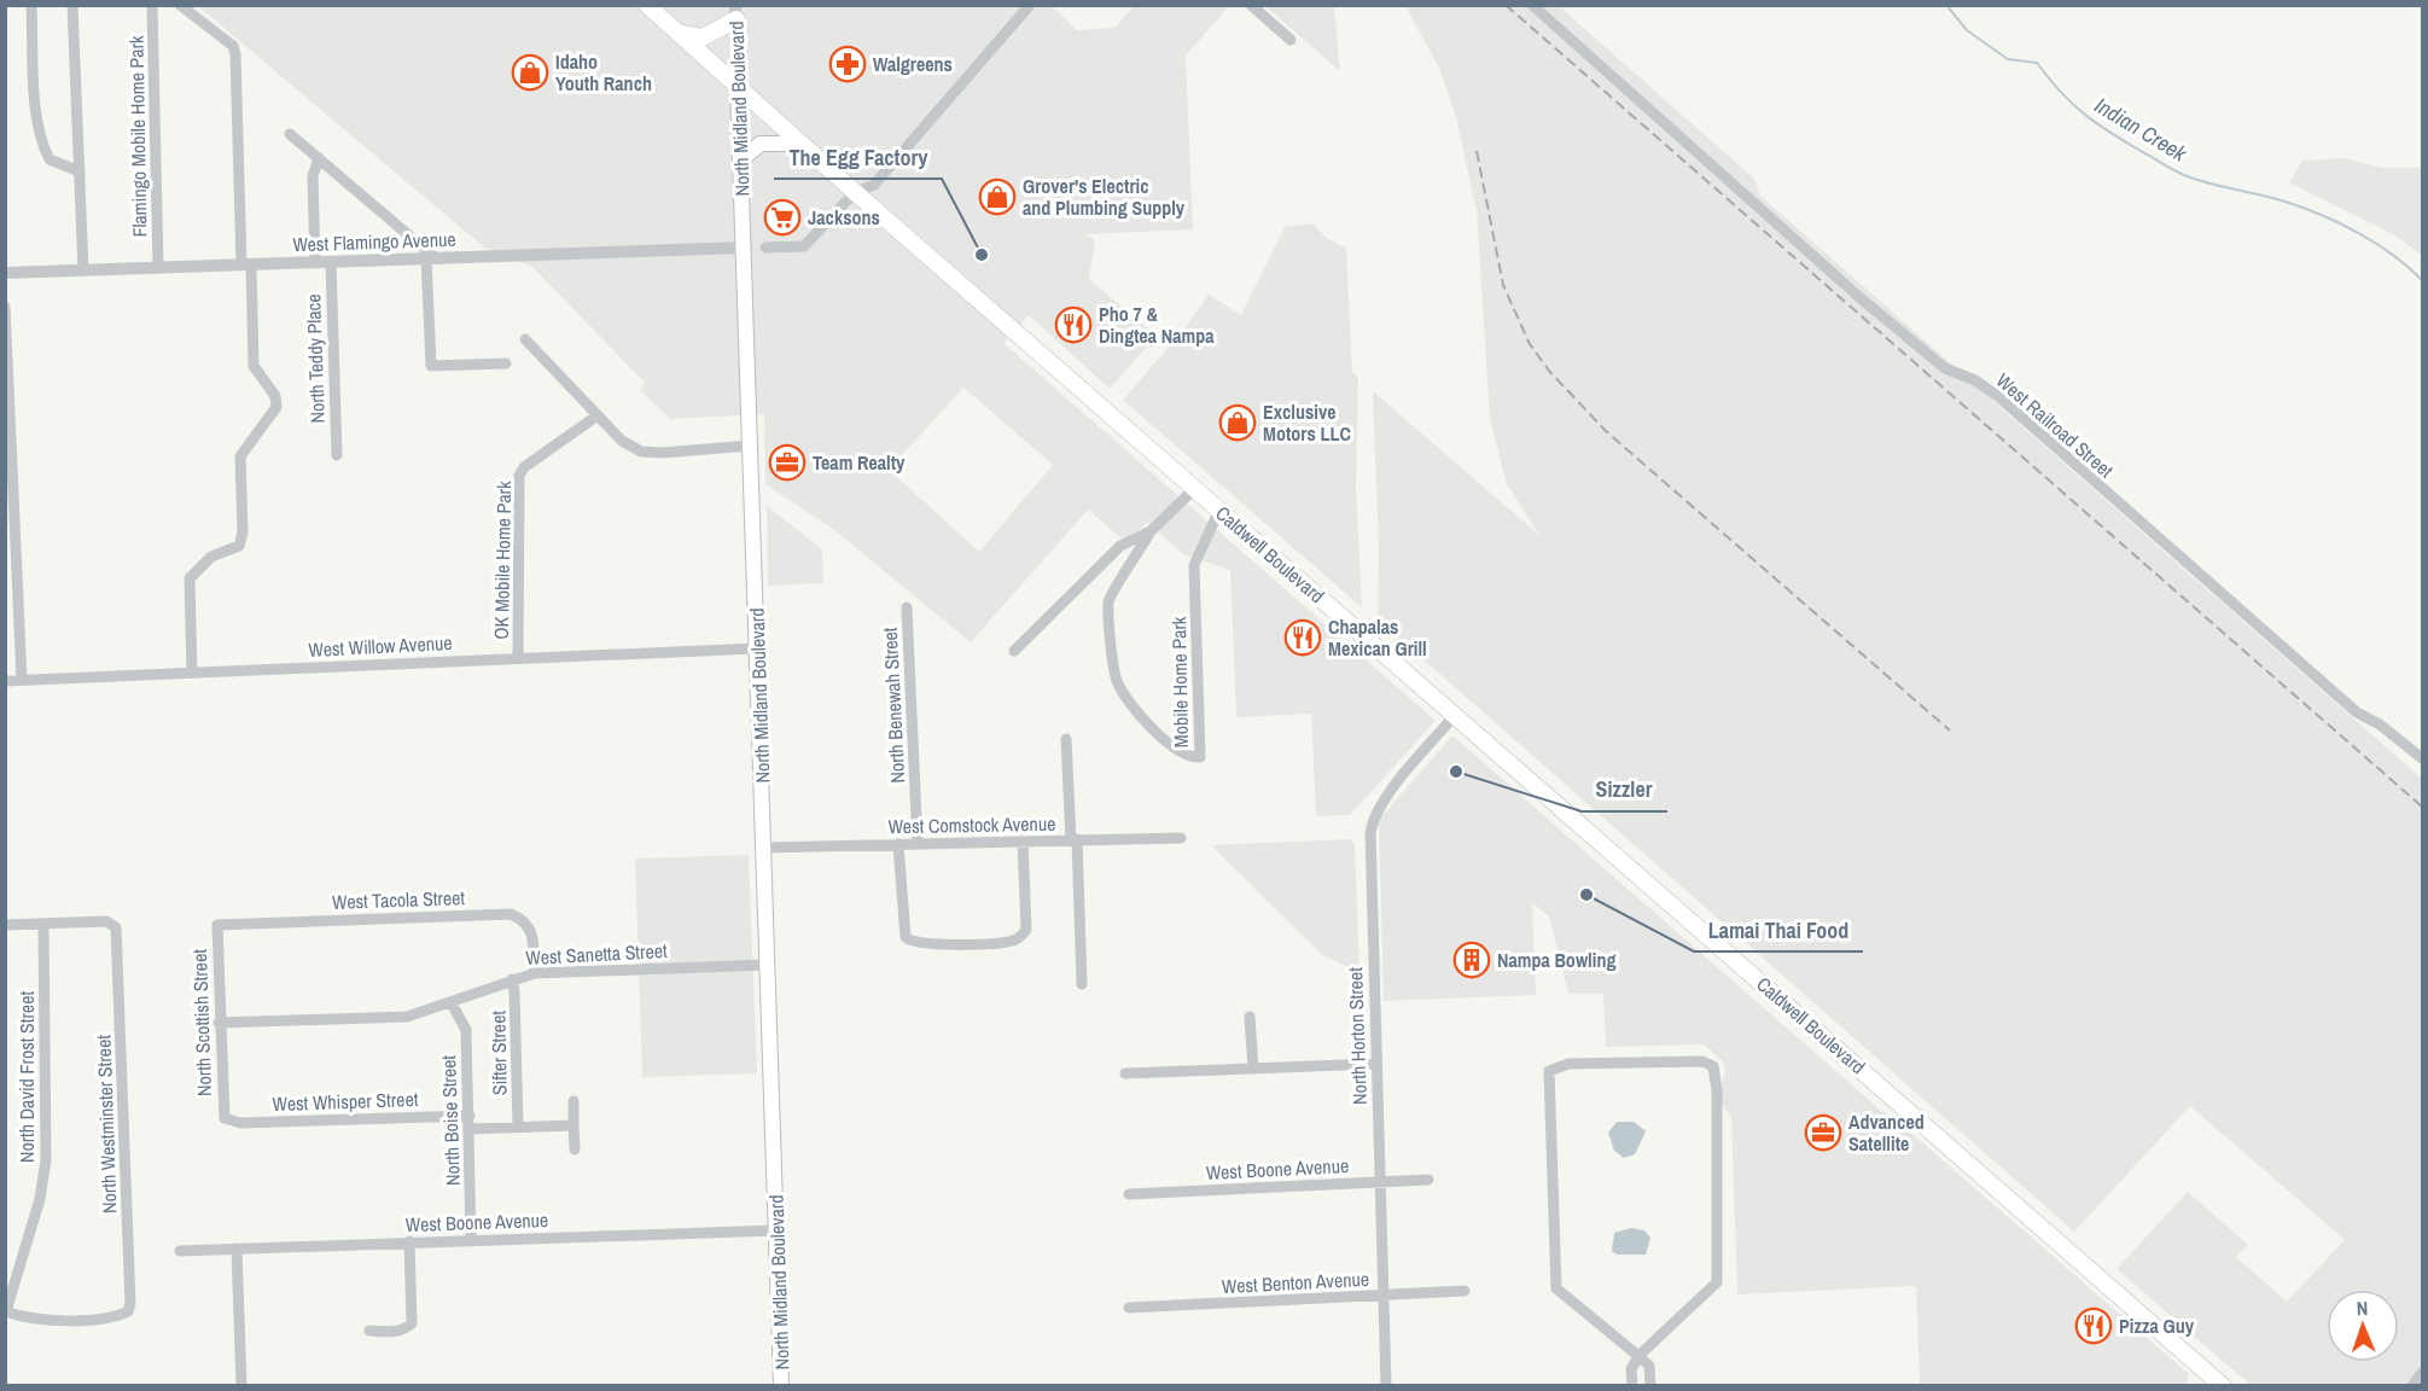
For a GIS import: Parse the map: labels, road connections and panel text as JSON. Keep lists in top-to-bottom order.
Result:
{
  "streets": {
    "main road": ["North Midland Boulevard", "Caldwell Boulevard"],
    "street": [
      "Flamingo Mobile Home Park",
      "West Flamingo Avenue",
      "North Teddy Place",
      "West Railroad Street",
      "OK Mobile Home Park",
      "West Willow Avenue",
      "Mobile Home Park",
      "North Benewah Street",
      "West Comstock Avenue",
      "West Tacola Street",
      "West Sanetta Street",
      "North Scottish Street",
      "North Horton Street",
      "Sifter Street",
      "North David Frost Street",
      "West Whisper Street",
      "North Boise Street",
      "North Westminster Street",
      "West Boone Avenue",
      "West Benton Avenue"
    ]
  },
  "crossings": [
    ["North Midland Boulevard", "West Flamingo Avenue"],
    ["North Midland Boulevard", "Caldwell Boulevard"],
    ["North Midland Boulevard", "West Willow Avenue"],
    ["North Midland Boulevard", "West Comstock Avenue"],
    ["North Midland Boulevard", "West Sanetta Street"],
    ["North Midland Boulevard", "West Boone Avenue"],
    ["Flamingo Mobile Home Park", "West Flamingo Avenue"],
    ["West Flamingo Avenue", "North Teddy Place"],
    ["Caldwell Boulevard", "Mobile Home Park"],
    ["Caldwell Boulevard", "North Horton Street"],
    ["OK Mobile Home Park", "West Willow Avenue"],
    ["North Benewah Street", "West Comstock Avenue"],
    ["West Tacola Street", "West Sanetta Street"],
    ["West Tacola Street", "North Scottish Street"],
    ["West Sanetta Street", "North Scottish Street"],
    ["West Sanetta Street", "Sifter Street"],
    ["West Sanetta Street", "North Boise Street"],
    ["North Scottish Street", "West Whisper Street"],
    ["North Horton Street", "West Boone Avenue"],
    ["North Horton Street", "West Benton Avenue"],
    ["North David Frost Street", "North Westminster Street"],
    ["West Whisper Street", "North Boise Street"],
    ["North Boise Street", "West Boone Avenue"]
  ],
  "water": ["Indian Creek"],
  "places": {
    "pharmacy": ["Walgreens"],
    "shop": ["Idaho Youth Ranch", "Grover's Electric and Plumbing Supply", "Exclusive Motors LLC"],
    "supermarket": ["Jacksons"],
    "other": ["The Egg Factory", "Sizzler", "Lamai Thai Food"],
    "restaurant": ["Pho 7 & Dingtea Nampa", "Chapalas Mexican Grill", "Pizza Guy"],
    "office": ["Team Realty", "Advanced Satellite"],
    "building": ["Nampa Bowling"]
  },
  "north": "top"
}
